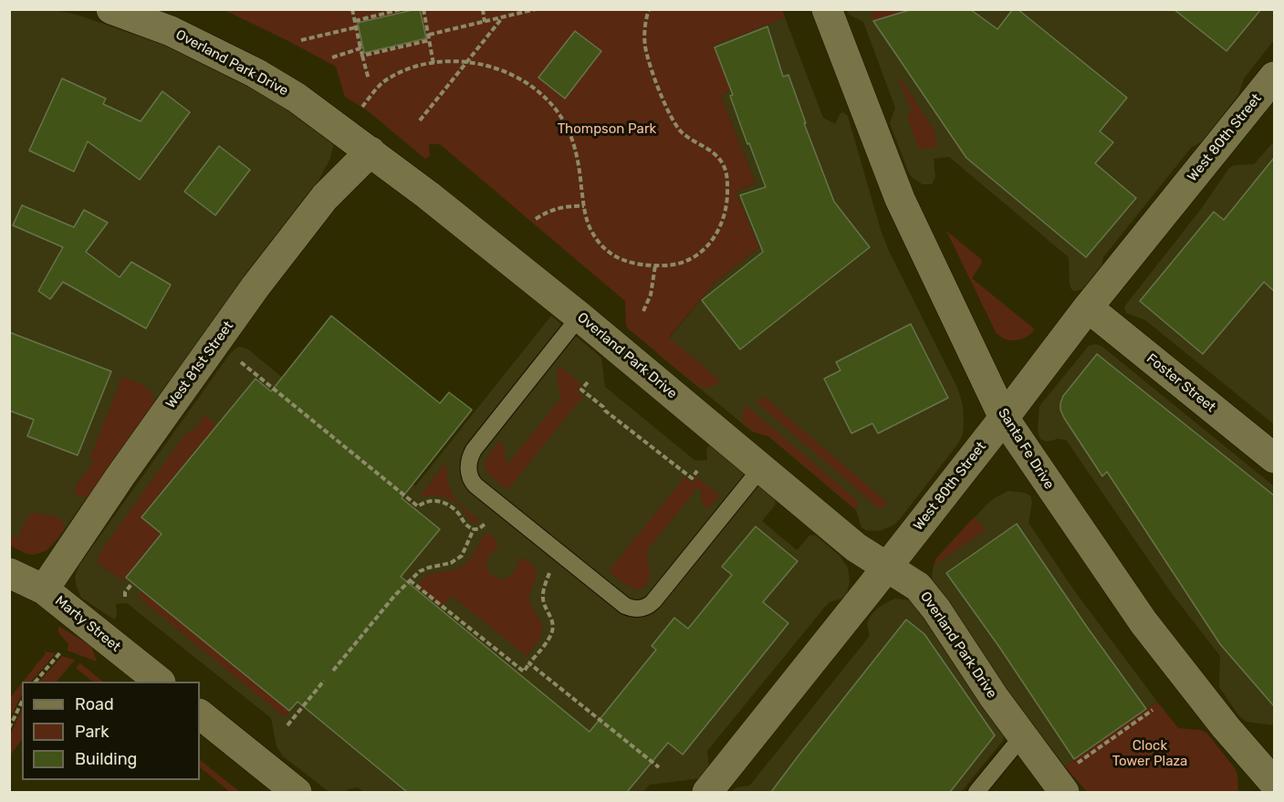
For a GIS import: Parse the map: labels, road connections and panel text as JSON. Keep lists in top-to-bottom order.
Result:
{
  "streets": {
    "street": [
      "Overland Park Drive",
      "West 80th Street",
      "West 81st Street",
      "Foster Street",
      "Santa Fe Drive",
      "Marty Street"
    ]
  },
  "crossings": [
    ["Overland Park Drive", "West 80th Street"],
    ["Overland Park Drive", "West 81st Street"],
    ["West 80th Street", "Foster Street"],
    ["West 80th Street", "Santa Fe Drive"],
    ["West 81st Street", "Marty Street"]
  ],
  "parks": ["Thompson Park", "Clock Tower Plaza"],
  "legend": ["Road", "Park", "Building"]
}
